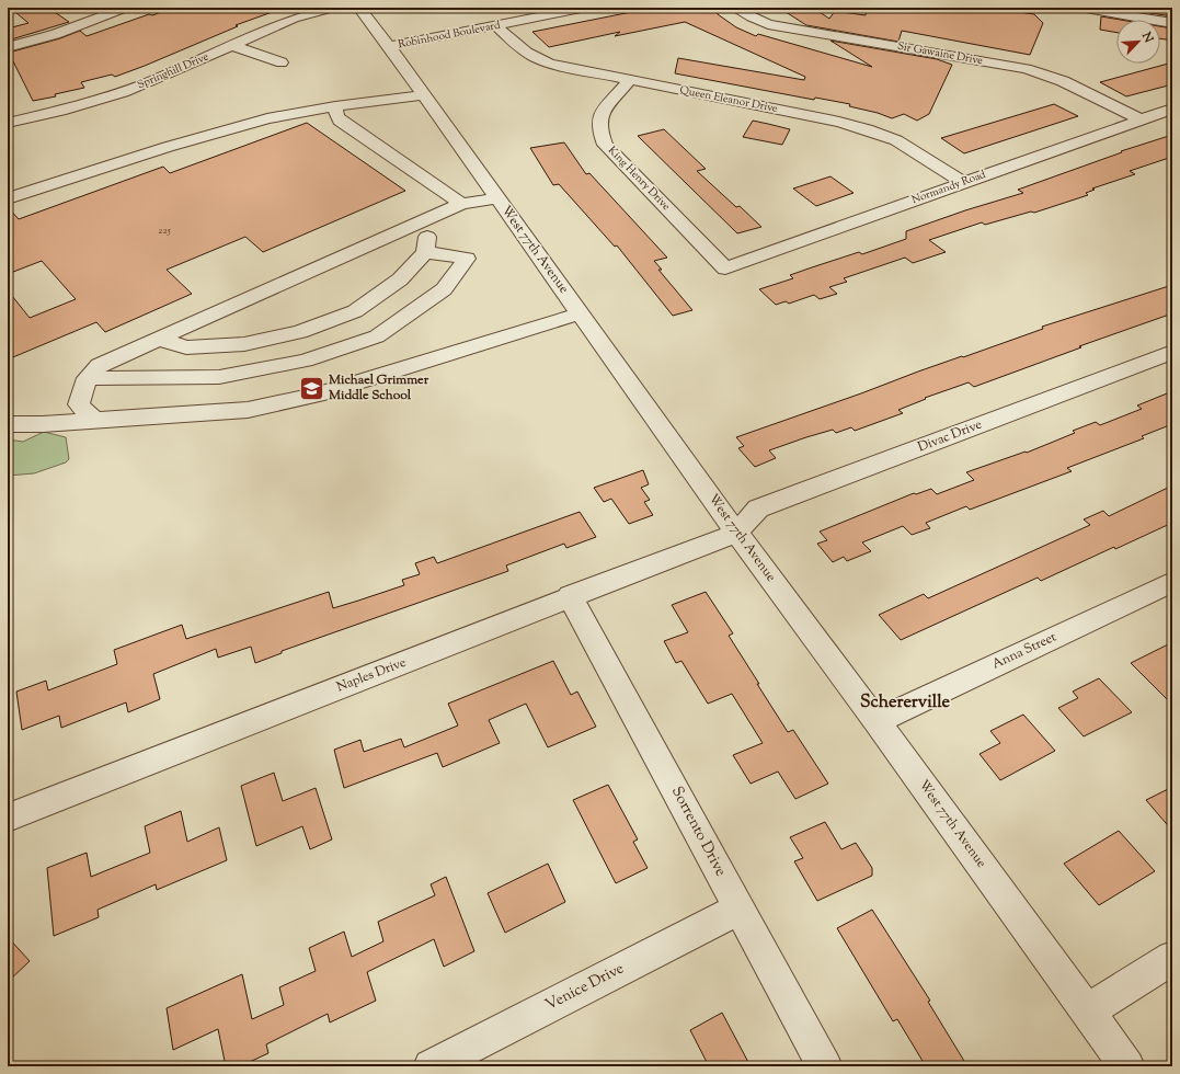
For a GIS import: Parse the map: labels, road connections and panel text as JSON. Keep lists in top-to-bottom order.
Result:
{
  "streets": {
    "street": [
      "Robinhood Boulevard",
      "Sir Gawaine Drive",
      "Springhill Drive",
      "Queen Eleanor Drive",
      "King Henry Drive",
      "Normandy Road",
      "West 77th Avenue",
      "Divac Drive",
      "Anna Street",
      "Naples Drive",
      "Sorrento Drive",
      "Venice Drive"
    ]
  },
  "crossings": [
    ["Robinhood Boulevard", "Queen Eleanor Drive"],
    ["Robinhood Boulevard", "West 77th Avenue"],
    ["Sir Gawaine Drive", "Normandy Road"],
    ["Queen Eleanor Drive", "King Henry Drive"],
    ["Queen Eleanor Drive", "Normandy Road"],
    ["King Henry Drive", "Normandy Road"],
    ["West 77th Avenue", "Divac Drive"],
    ["West 77th Avenue", "Anna Street"],
    ["West 77th Avenue", "Naples Drive"],
    ["Divac Drive", "Naples Drive"],
    ["Naples Drive", "Sorrento Drive"],
    ["Sorrento Drive", "Venice Drive"]
  ],
  "districts": ["Schererville"],
  "places": {
    "school or university": ["Michael Grimmer Middle School"]
  },
  "house_numbers": ["225"],
  "north": "top right"
}
